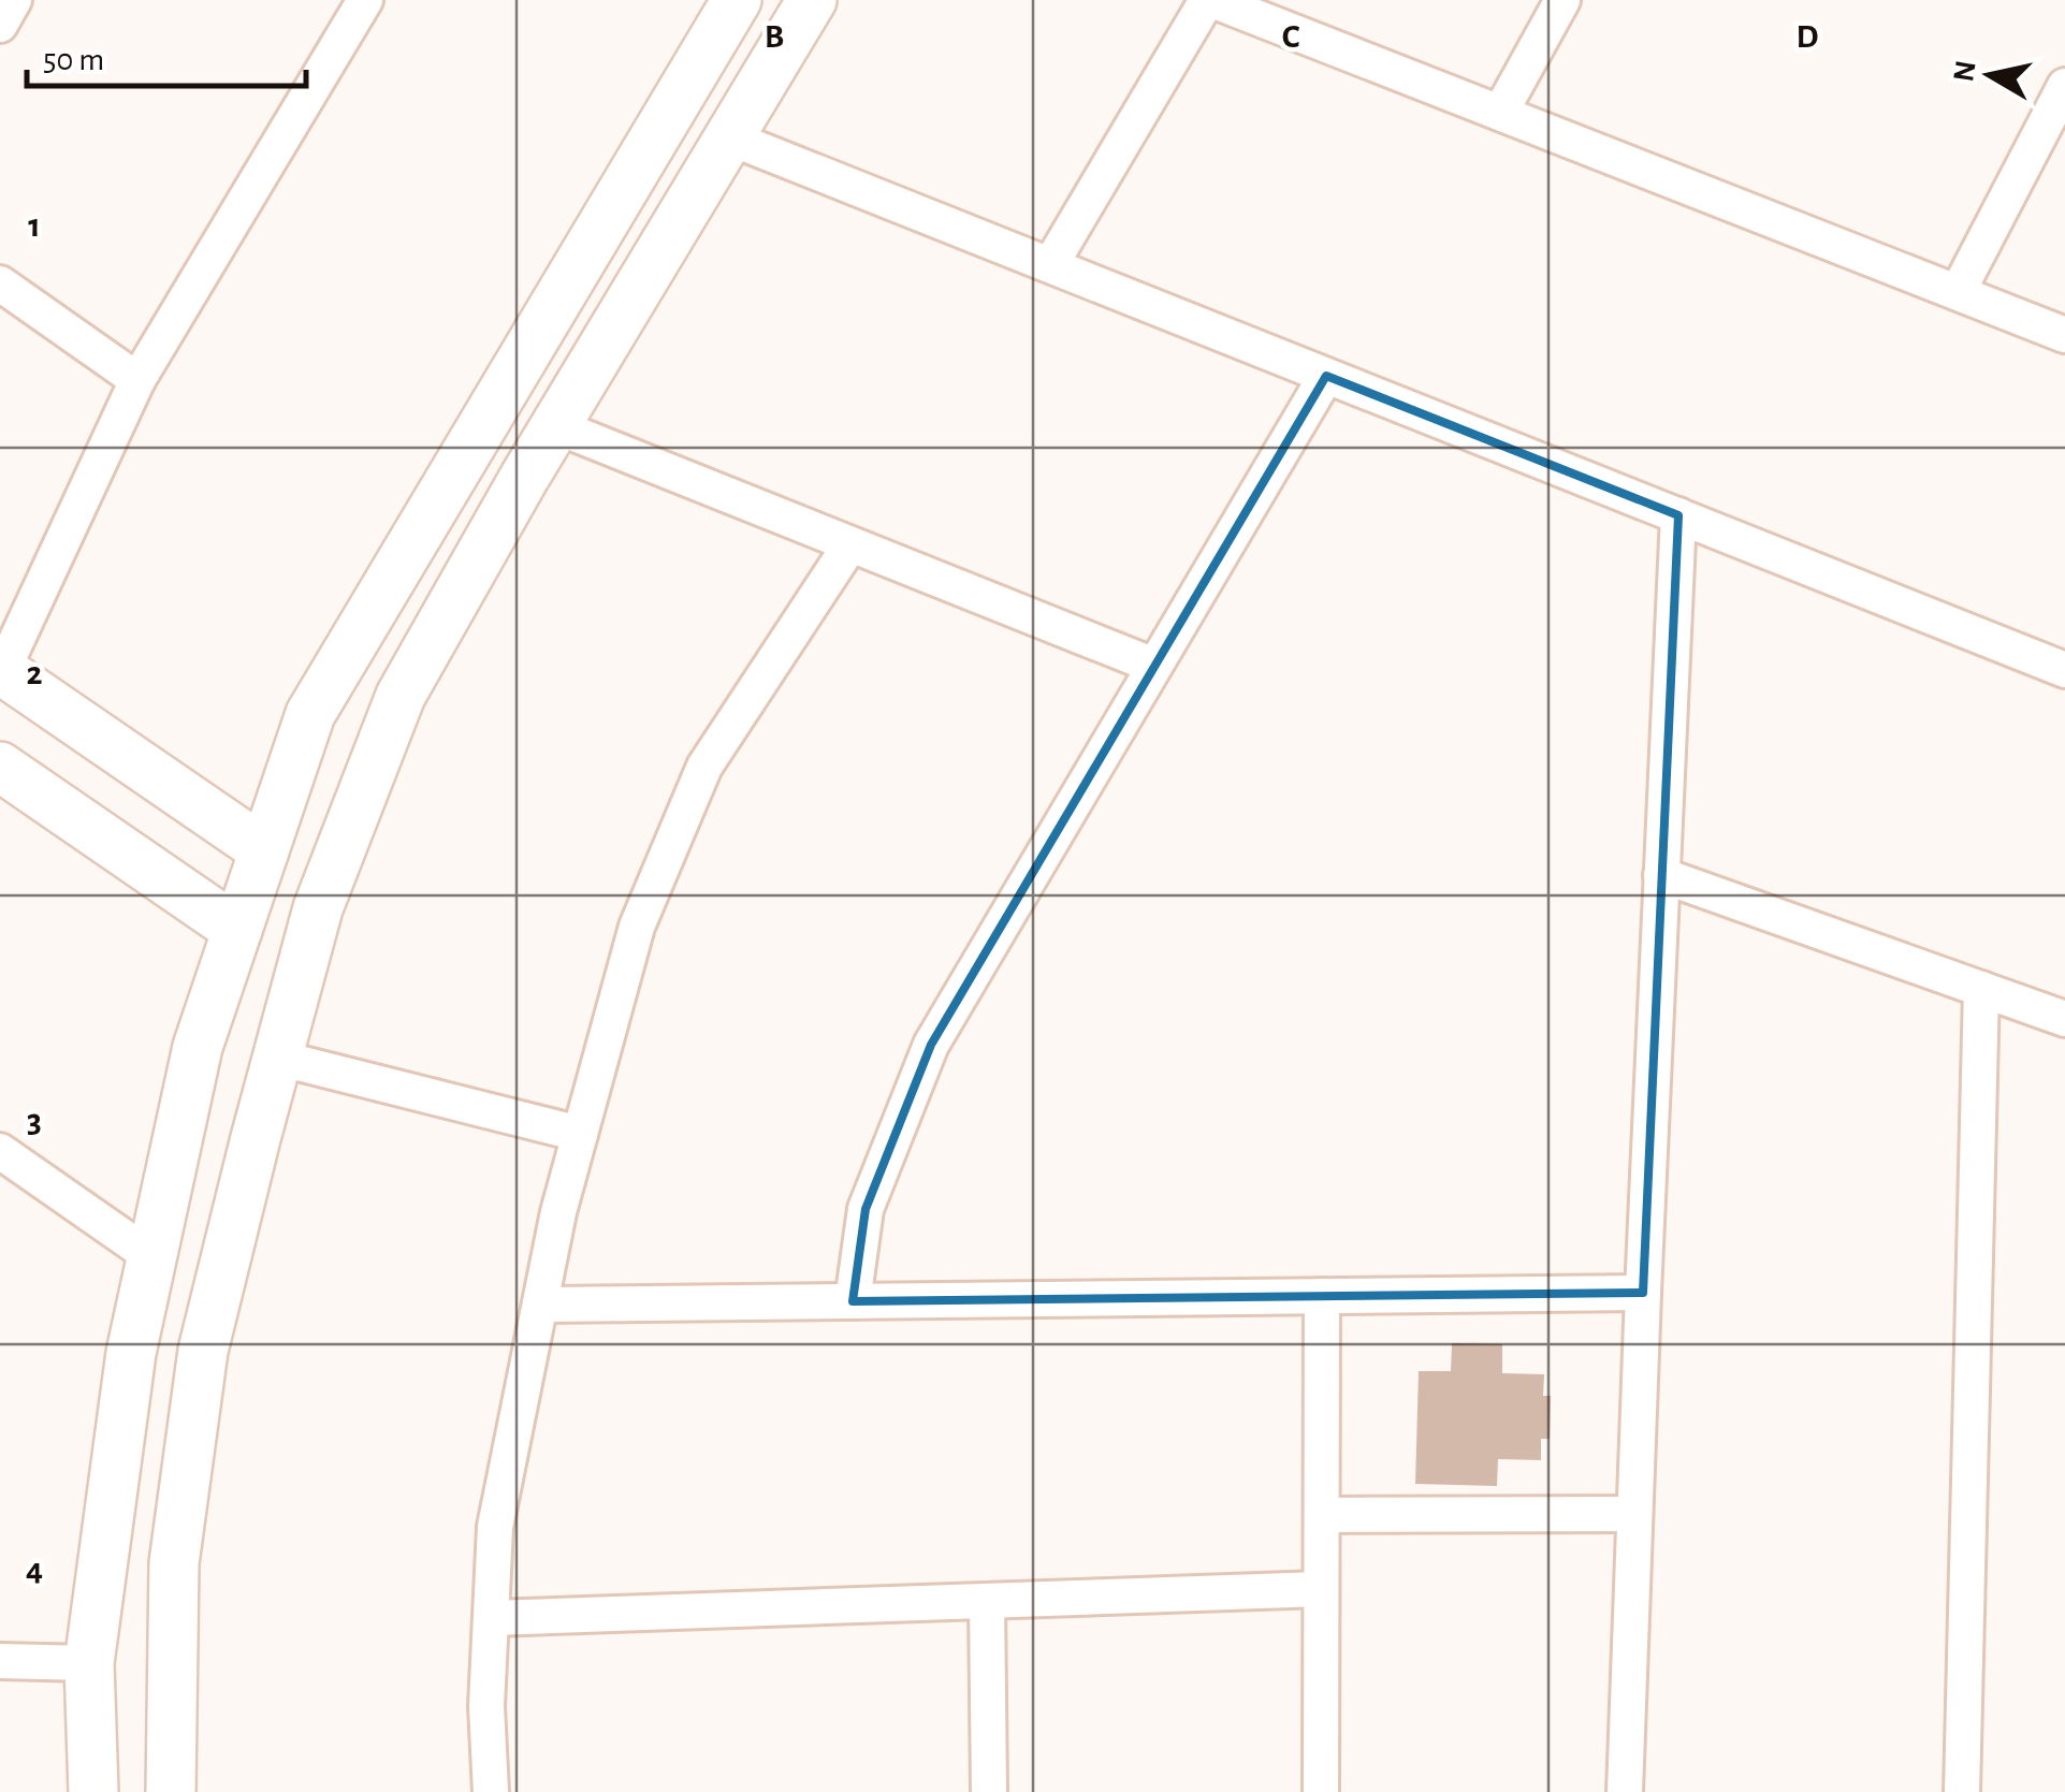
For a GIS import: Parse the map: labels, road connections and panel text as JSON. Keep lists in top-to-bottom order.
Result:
{
  "scale_bar": "50 m",
  "north": "left",
  "grid": {
    "columns": ["B", "C", "D"],
    "rows": [
      "1",
      "2",
      "3",
      "4"
    ]
  }
}
